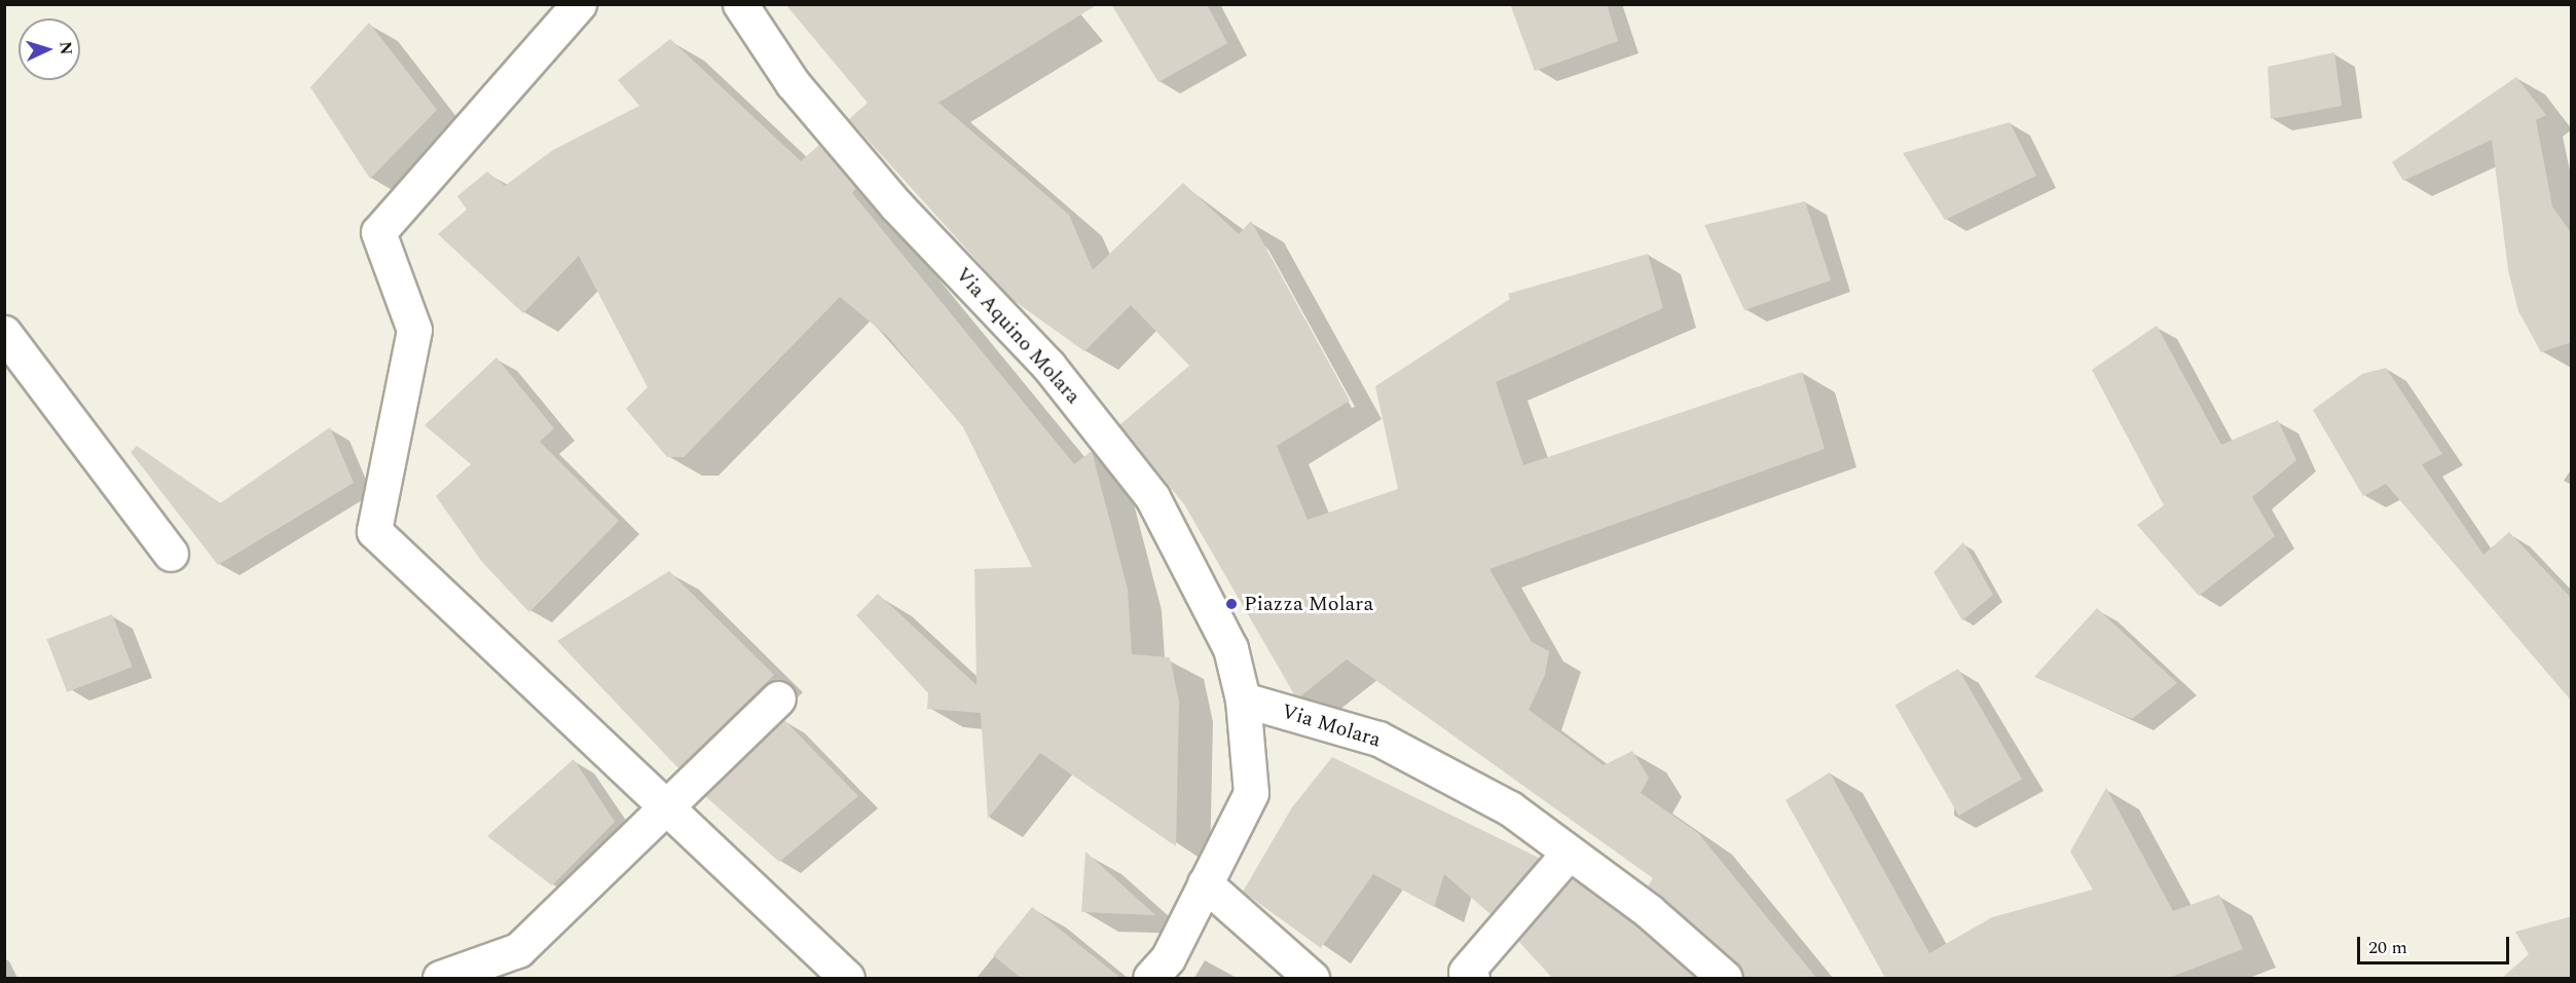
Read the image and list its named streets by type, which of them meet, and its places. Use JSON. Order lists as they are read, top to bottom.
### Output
{
  "streets": {
    "street": ["Via Aquino Molara", "Via Molara"]
  },
  "crossings": [
    ["Via Aquino Molara", "Via Molara"]
  ],
  "places": ["Piazza Molara"],
  "scale_bar": "20 m",
  "north": "right"
}
